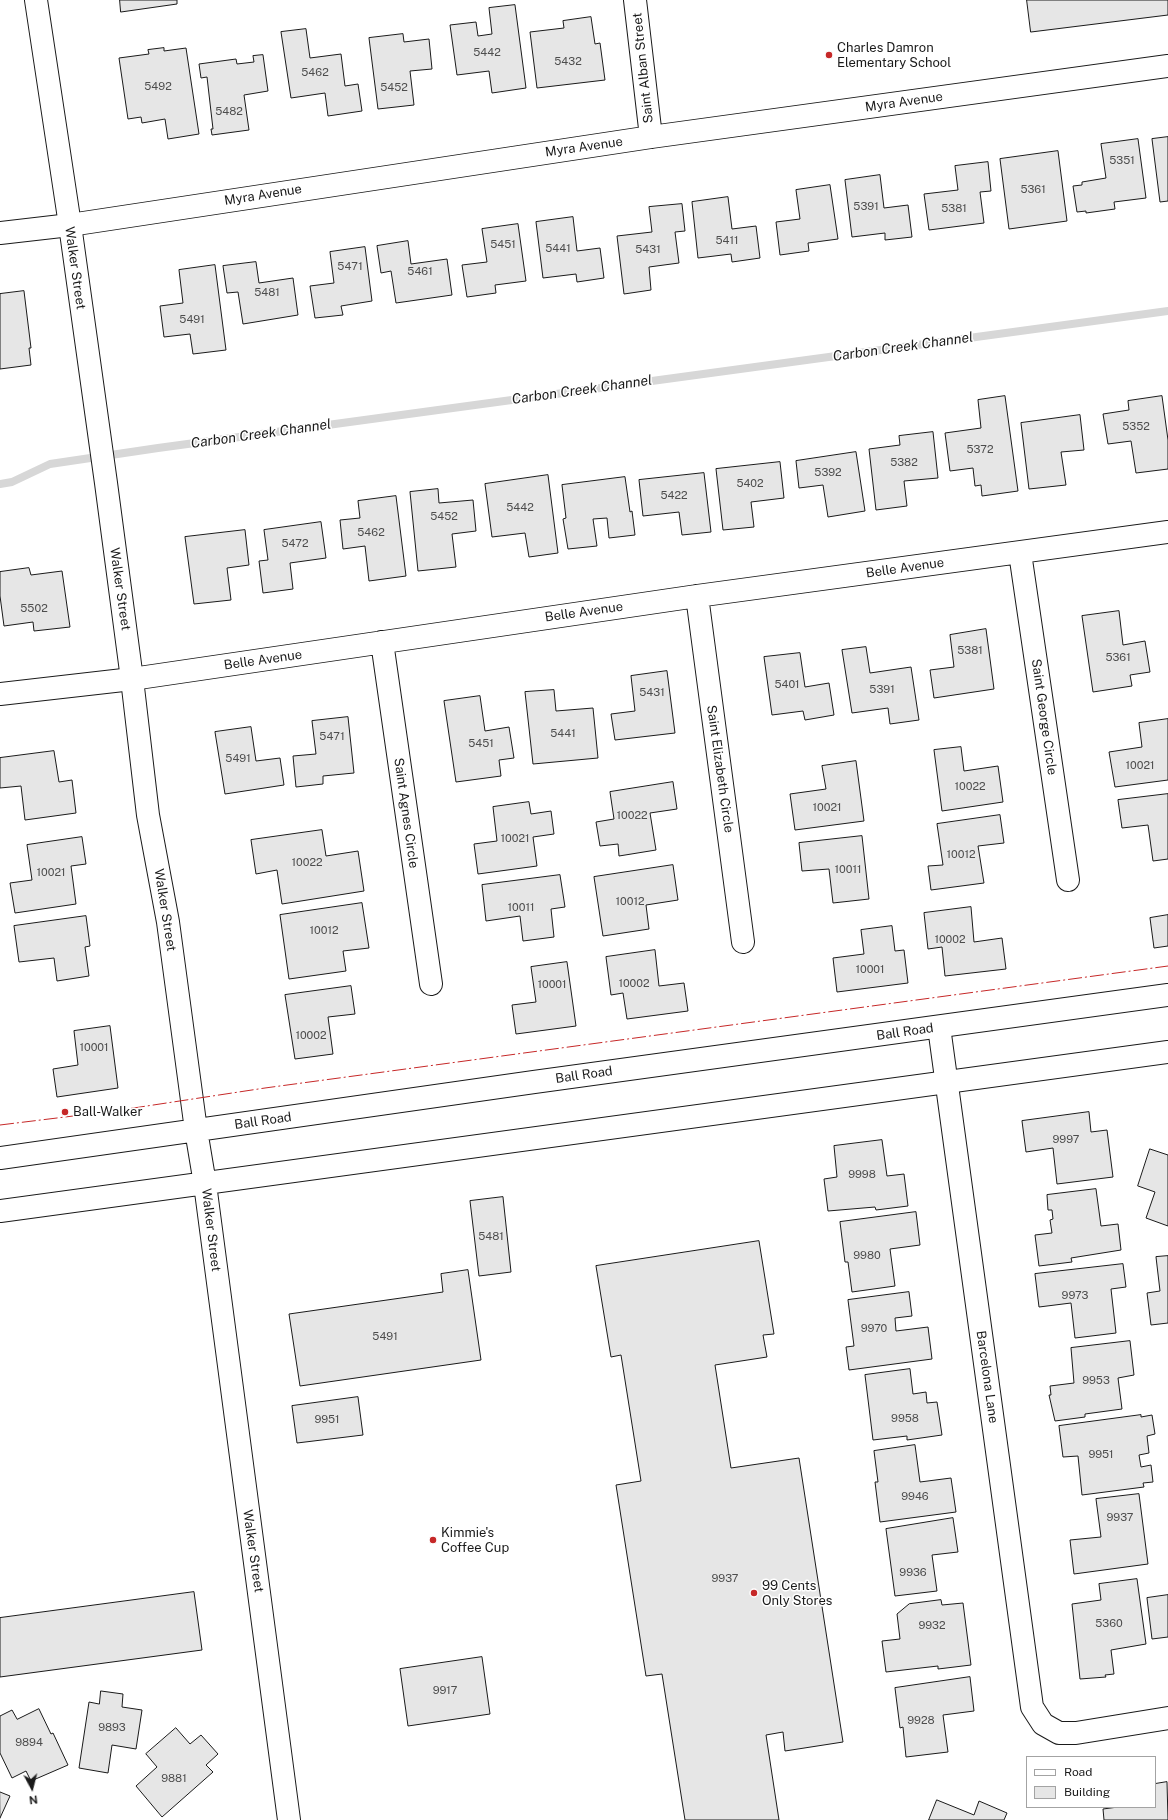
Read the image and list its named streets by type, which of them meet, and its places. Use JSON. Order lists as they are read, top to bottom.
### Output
{
  "streets": {
    "street": [
      "Saint Alban Street",
      "Myra Avenue",
      "Walker Street",
      "Belle Avenue",
      "Saint George Circle",
      "Saint Elizabeth Circle",
      "Saint Agnes Circle",
      "Ball Road",
      "Barcelona Lane"
    ]
  },
  "crossings": [
    ["Saint Alban Street", "Myra Avenue"],
    ["Myra Avenue", "Walker Street"],
    ["Walker Street", "Belle Avenue"],
    ["Walker Street", "Ball Road"],
    ["Belle Avenue", "Saint George Circle"],
    ["Belle Avenue", "Saint Elizabeth Circle"],
    ["Belle Avenue", "Saint Agnes Circle"],
    ["Ball Road", "Barcelona Lane"]
  ],
  "water": ["Carbon Creek Channel"],
  "places": [
    "Charles Damron Elementary School",
    "Ball-Walker",
    "Kimmie's Coffee Cup",
    "99 Cents Only Stores"
  ],
  "house_numbers": [
    "5442",
    "5432",
    "5462",
    "5492",
    "5452",
    "5482",
    "5351",
    "5361",
    "5391",
    "5381",
    "5411",
    "5451",
    "5441",
    "5431",
    "5471",
    "5461",
    "5481",
    "5491",
    "5352",
    "5372",
    "5382",
    "5392",
    "5402",
    "5422",
    "5442",
    "5452",
    "5462",
    "5472",
    "5502",
    "5381",
    "5361",
    "5401",
    "5391",
    "5431",
    "5441",
    "5471",
    "5451",
    "5491",
    "10021",
    "10022",
    "10021",
    "10022",
    "10021",
    "10012",
    "10022",
    "10011",
    "10021",
    "10012",
    "10011",
    "10012",
    "10002",
    "10001",
    "10002",
    "10001",
    "10002",
    "10001",
    "9997",
    "9998",
    "5481",
    "9980",
    "9973",
    "9970",
    "5491",
    "9953",
    "9958",
    "9951",
    "9951",
    "9946",
    "9937",
    "9936",
    "9937",
    "5360",
    "9932",
    "9917",
    "9928",
    "9893",
    "9894",
    "9881"
  ],
  "legend": ["Road", "Building"],
  "north": "bottom"
}
